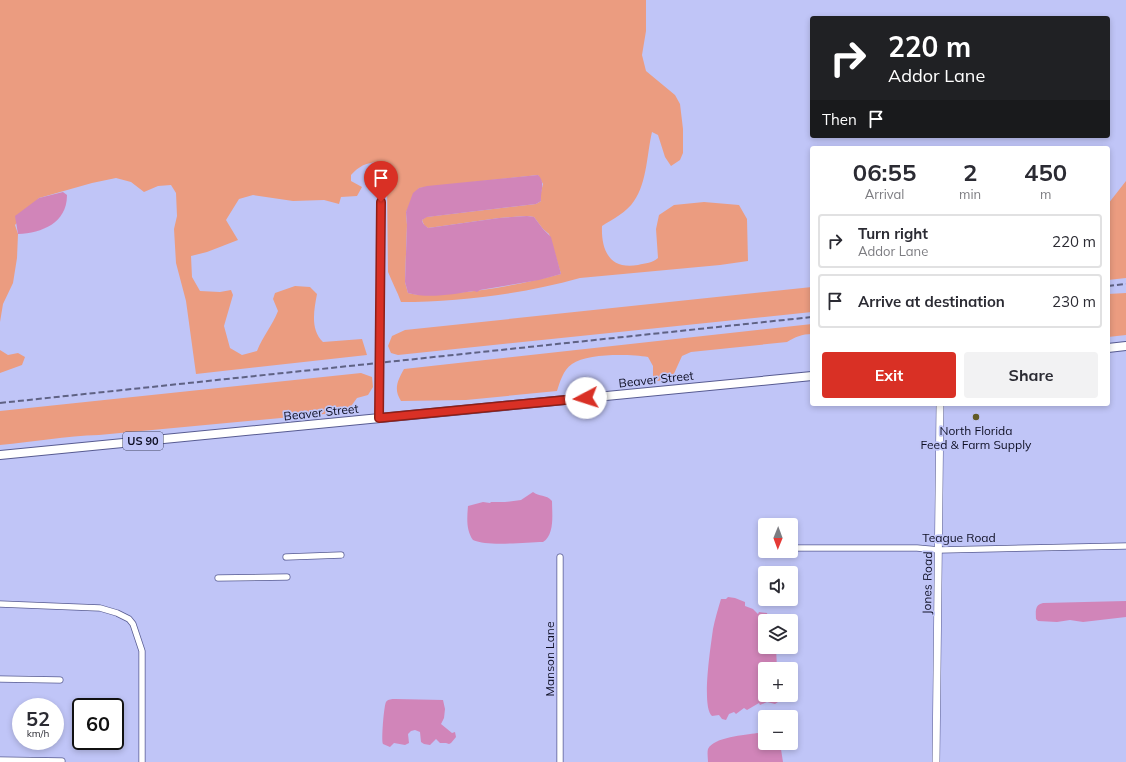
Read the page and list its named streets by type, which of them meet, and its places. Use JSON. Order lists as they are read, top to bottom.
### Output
{
  "streets": {
    "main road": ["Beaver Street", "US 90"],
    "street": ["Teague Road", "Jones Road", "Manson Lane"]
  },
  "crossings": [
    ["Teague Road", "Jones Road"]
  ],
  "places": ["North Florida Feed & Farm Supply"],
  "north": "bottom",
  "page": {
    "turn": ["220 m", "Addor Lane"],
    "then": "Then",
    "eta": [
      "06:55",
      "Arrival",
      "2",
      "min",
      "450",
      "m"
    ],
    "list": [
      {
        "name": "Turn right",
        "note": "Addor Lane",
        "value": "220 m"
      },
      {
        "name": "Arrive at destination",
        "value": "230 m"
      }
    ],
    "buttons": ["Exit", "Share"],
    "map_buttons": ["+", "−"],
    "speed": "52 km/h",
    "limit": "60"
  }
}
